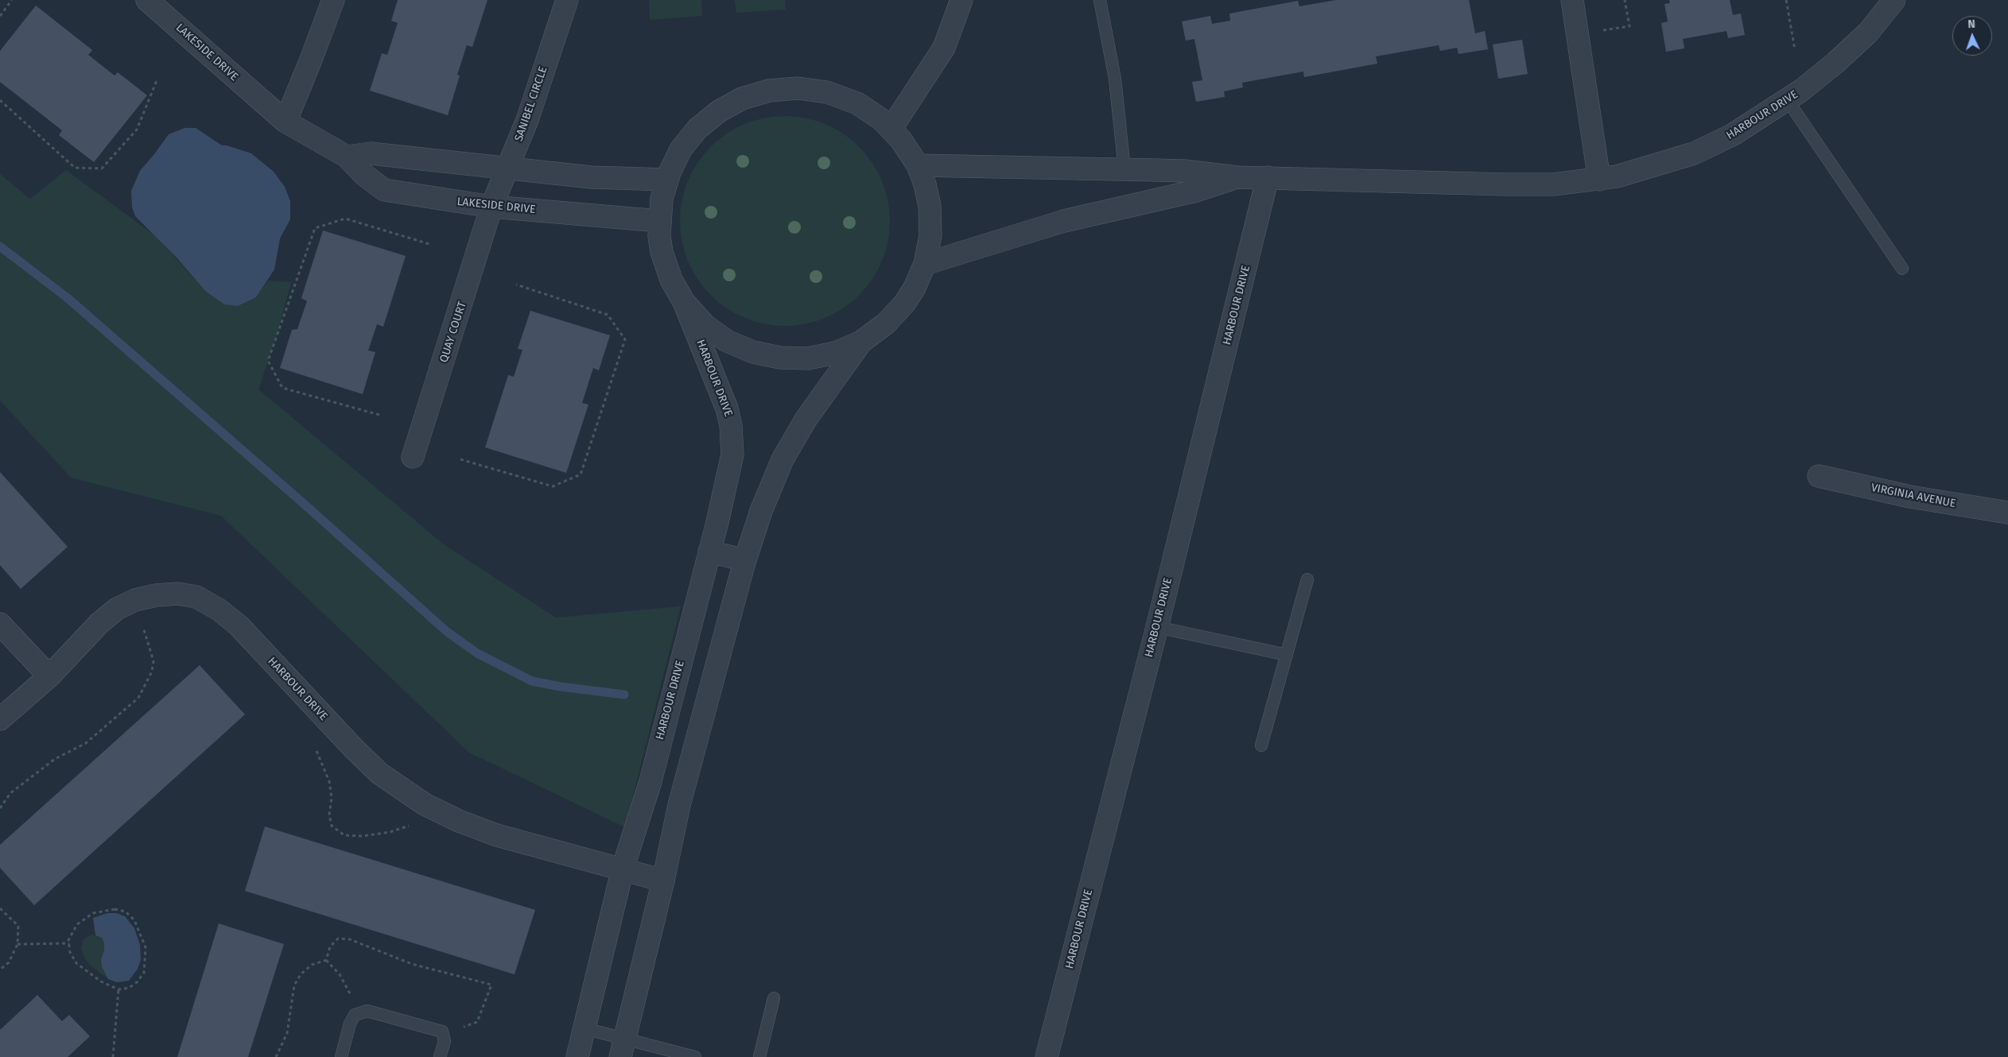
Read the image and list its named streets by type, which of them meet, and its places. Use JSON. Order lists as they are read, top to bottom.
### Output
{
  "streets": {
    "street": [
      "LAKESIDE DRIVE",
      "SANIBEL CIRCLE",
      "HARBOUR DRIVE",
      "QUAY COURT",
      "VIRGINIA AVENUE"
    ]
  },
  "crossings": [
    ["LAKESIDE DRIVE", "SANIBEL CIRCLE"],
    ["LAKESIDE DRIVE", "HARBOUR DRIVE"],
    ["LAKESIDE DRIVE", "QUAY COURT"],
    ["SANIBEL CIRCLE", "QUAY COURT"]
  ],
  "north": "top"
}
